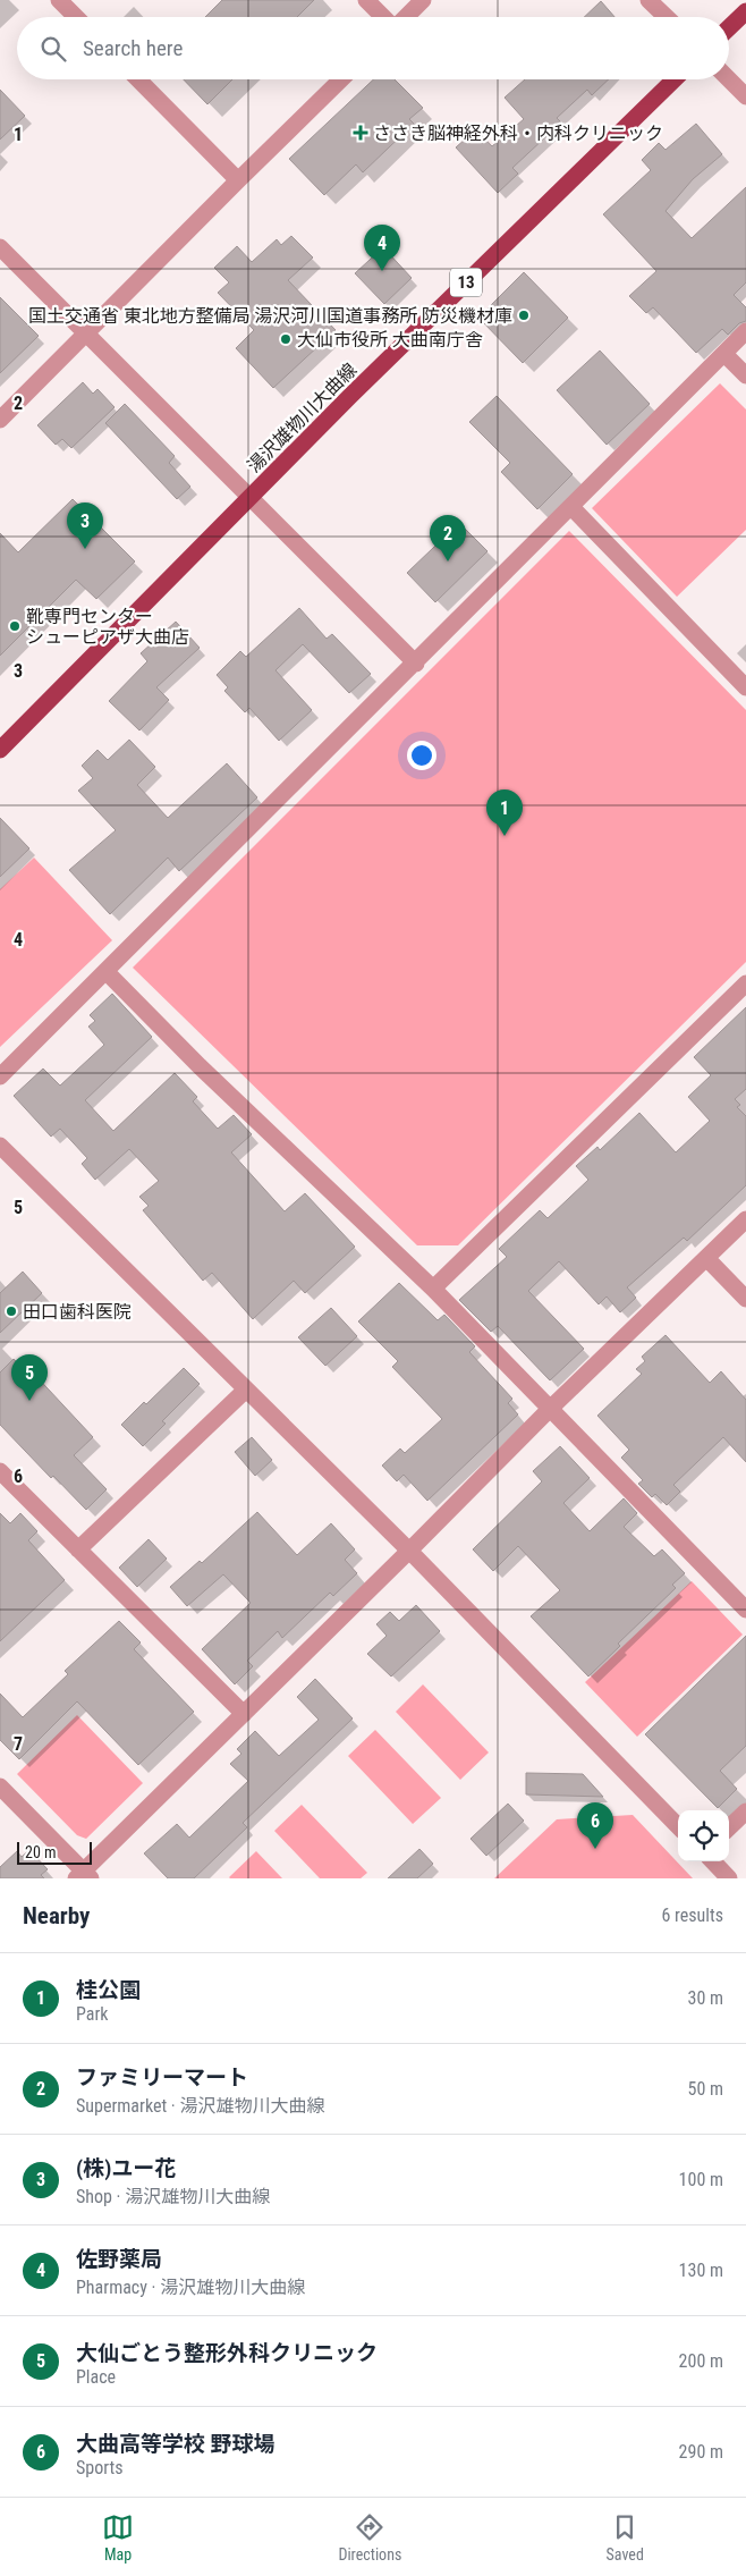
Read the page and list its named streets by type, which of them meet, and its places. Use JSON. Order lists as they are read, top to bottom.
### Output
{
  "streets": {
    "main road": ["13", "湯沢雄物川大曲線"]
  },
  "places": {
    "health": ["ささき脳神経外科・内科クリニック"],
    "other": [
      "国土交通省 東北地方整備局 湯沢河川国道事務所 防災機材庫",
      "大仙市役所 大曲南庁舎",
      "靴専門センター シューピアザ大曲店",
      "田口歯科医院"
    ]
  },
  "scale_bar": "20 m",
  "page": {
    "search": "Search here",
    "pins": [
      "4",
      "3",
      "2",
      "1",
      "5",
      "6"
    ],
    "scale": "20 m",
    "heading": ["Nearby", "6 results"],
    "list": [
      {
        "mark": "1",
        "name": "桂公園",
        "note": "Park",
        "value": "30 m"
      },
      {
        "mark": "2",
        "name": "ファミリーマート",
        "note": "Supermarket · 湯沢雄物川大曲線",
        "value": "50 m"
      },
      {
        "mark": "3",
        "name": "(株)ユー花",
        "note": "Shop · 湯沢雄物川大曲線",
        "value": "100 m"
      },
      {
        "mark": "4",
        "name": "佐野薬局",
        "note": "Pharmacy · 湯沢雄物川大曲線",
        "value": "130 m"
      },
      {
        "mark": "5",
        "name": "大仙ごとう整形外科クリニック",
        "note": "Place",
        "value": "200 m"
      },
      {
        "mark": "6",
        "name": "大曲高等学校 野球場",
        "note": "Sports",
        "value": "290 m"
      }
    ],
    "nav": ["Map", "Directions", "Saved"]
  },
  "grid": {
    "rows": [
      "1",
      "2",
      "3",
      "4",
      "5",
      "6",
      "7"
    ]
  }
}
